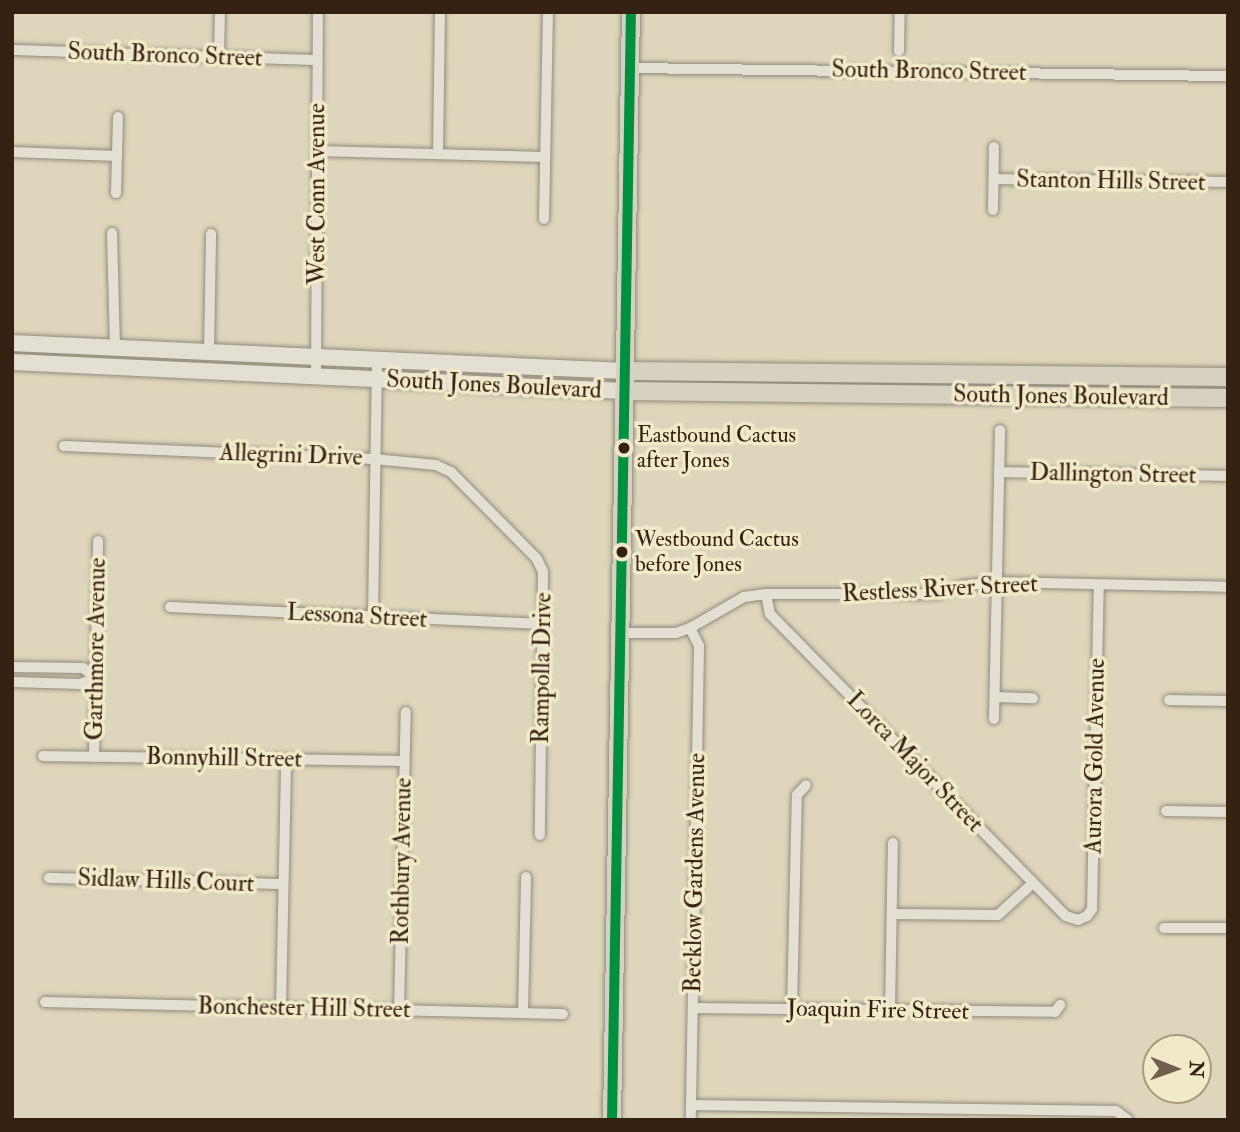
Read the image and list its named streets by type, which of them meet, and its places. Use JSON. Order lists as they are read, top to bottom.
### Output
{
  "streets": {
    "main road": ["South Jones Boulevard"],
    "street": [
      "South Bronco Street",
      "Stanton Hills Street",
      "West Conn Avenue",
      "Allegrini Drive",
      "Dallington Street",
      "Restless River Street",
      "Lessona Street",
      "Garthmore Avenue",
      "Rampolla Drive",
      "Aurora Gold Avenue",
      "Bonnyhill Street",
      "Lorca Major Street",
      "Rothbury Avenue",
      "Becklow Gardens Avenue",
      "Sidlaw Hills Court",
      "Bonchester Hill Street",
      "Joaquin Fire Street"
    ]
  },
  "crossings": [
    ["South Bronco Street", "West Conn Avenue"],
    ["West Conn Avenue", "South Jones Boulevard"],
    ["Allegrini Drive", "Rampolla Drive"],
    ["Restless River Street", "Aurora Gold Avenue"],
    ["Restless River Street", "Lorca Major Street"],
    ["Restless River Street", "Becklow Gardens Avenue"],
    ["Lessona Street", "Rampolla Drive"],
    ["Garthmore Avenue", "Bonnyhill Street"],
    ["Aurora Gold Avenue", "Lorca Major Street"],
    ["Bonnyhill Street", "Rothbury Avenue"],
    ["Rothbury Avenue", "Bonchester Hill Street"],
    ["Becklow Gardens Avenue", "Joaquin Fire Street"]
  ],
  "places": ["Eastbound Cactus after Jones", "Westbound Cactus before Jones"],
  "north": "right"
}
